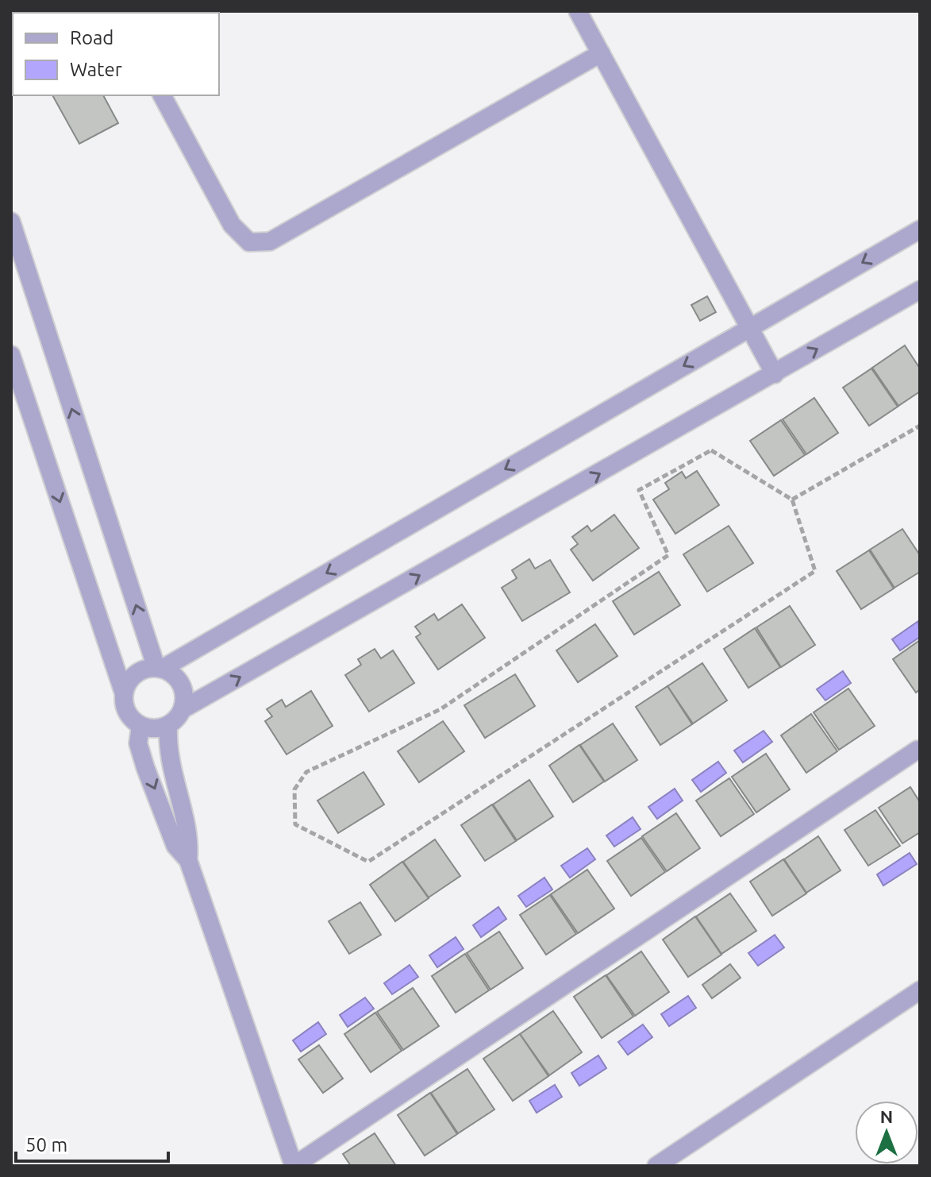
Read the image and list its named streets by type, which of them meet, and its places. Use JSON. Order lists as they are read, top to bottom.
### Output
{
  "legend": ["Road", "Water"],
  "scale_bar": "50 m",
  "north": "top"
}
